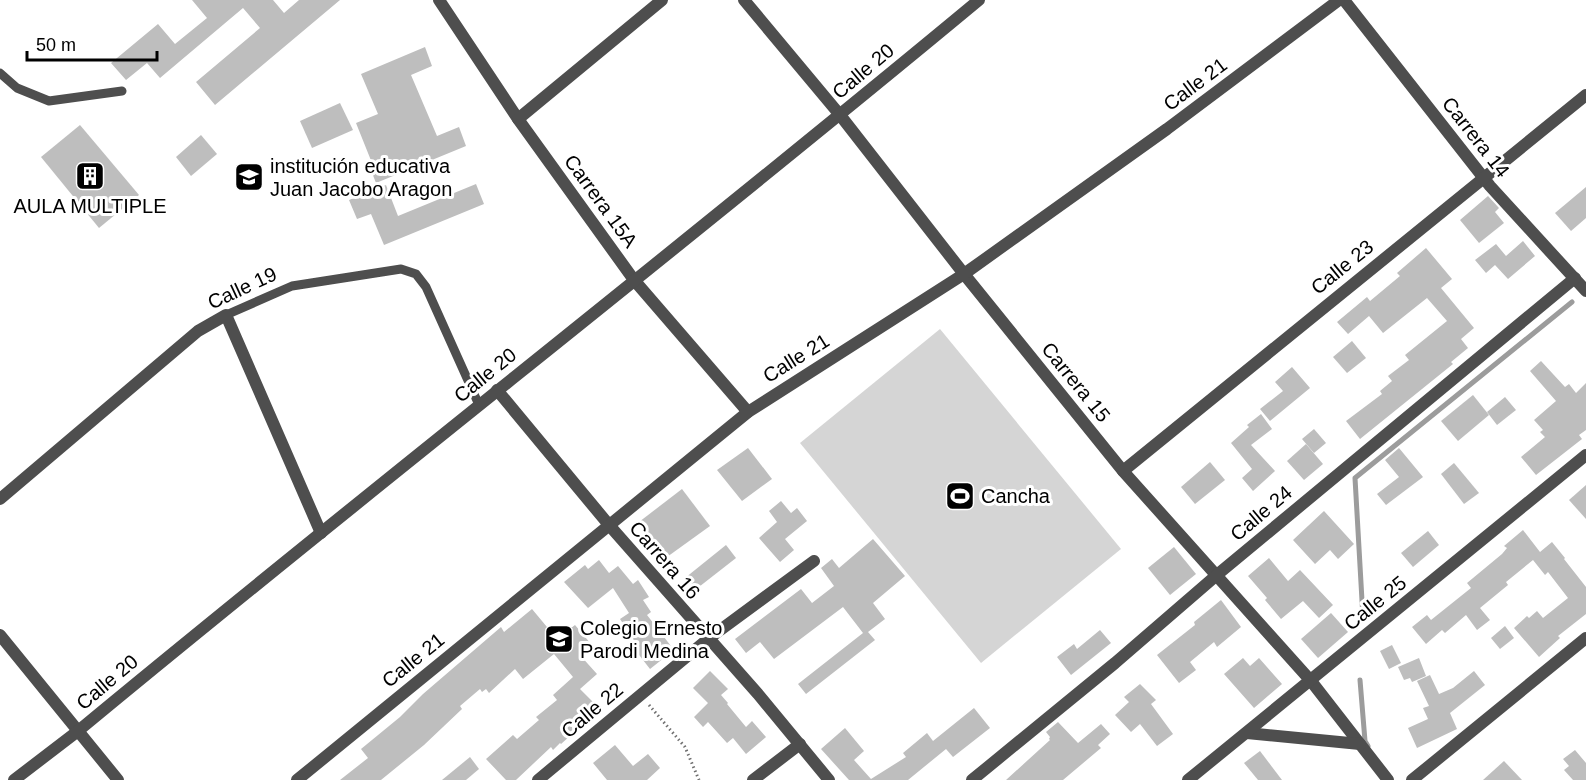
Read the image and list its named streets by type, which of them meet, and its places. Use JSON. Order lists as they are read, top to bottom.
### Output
{
  "streets": {
    "street": [
      "Calle 20",
      "Calle 21",
      "Carrera 14",
      "Carrera 15A",
      "Calle 23",
      "Calle 19",
      "Carrera 15",
      "Calle 24",
      "Carrera 16",
      "Calle 25",
      "Calle 22"
    ]
  },
  "crossings": [
    ["Calle 20", "Carrera 15A"],
    ["Calle 20", "Calle 19"],
    ["Calle 20", "Carrera 15"],
    ["Calle 20", "Carrera 16"],
    ["Calle 21", "Carrera 15A"],
    ["Calle 21", "Carrera 15"],
    ["Calle 21", "Carrera 16"],
    ["Carrera 14", "Calle 23"],
    ["Carrera 14", "Calle 24"],
    ["Calle 23", "Carrera 15"],
    ["Carrera 15", "Calle 24"],
    ["Carrera 15", "Calle 25"],
    ["Carrera 16", "Calle 22"]
  ],
  "places": {
    "building": ["AULA MULTIPLE"],
    "school or university": ["institución educativa Juan Jacobo Aragon", "Colegio Ernesto Parodi Medina"],
    "sports": ["Cancha"]
  },
  "scale_bar": "50 m"
}
